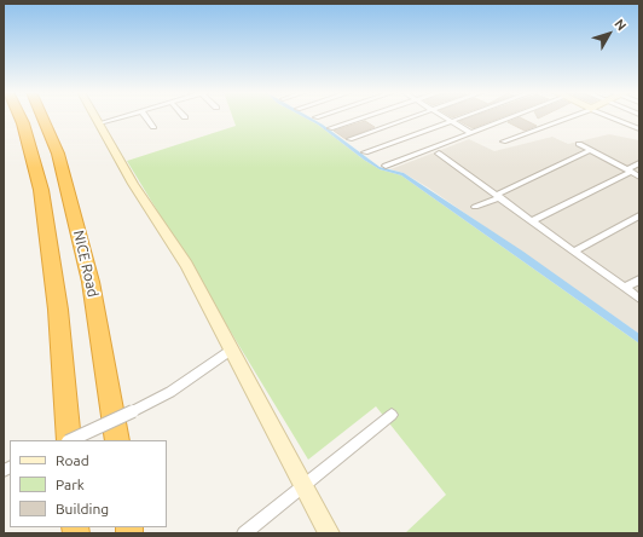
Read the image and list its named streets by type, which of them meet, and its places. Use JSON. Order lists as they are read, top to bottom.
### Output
{
  "streets": {
    "highway": ["NICE Road"]
  },
  "legend": ["Road", "Park", "Building"],
  "north": "top right"
}
